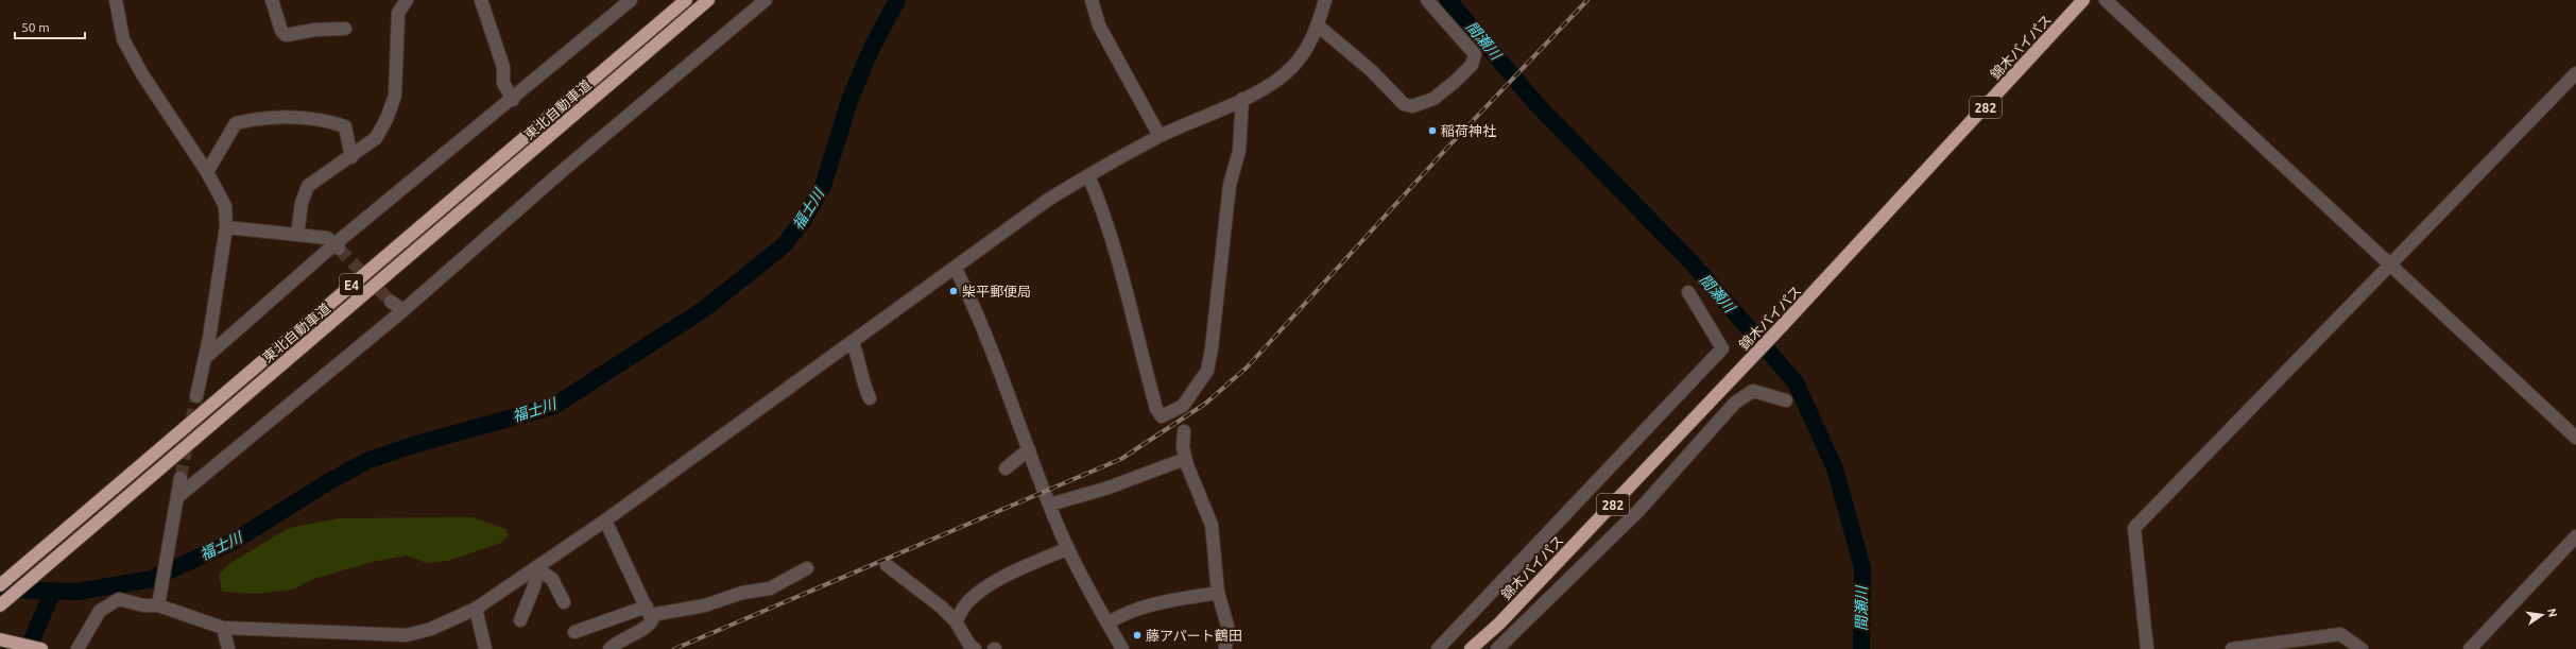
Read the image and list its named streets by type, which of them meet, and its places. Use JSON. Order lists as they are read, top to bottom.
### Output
{
  "streets": {
    "highway": [
      "錦木バイパス",
      "282",
      "東北自動車道",
      "E4"
    ]
  },
  "water": ["間瀬川", "福士川"],
  "places": ["稲荷神社", "柴平郵便局", "藤アパート鶴田"],
  "scale_bar": "50 m",
  "north": "right"
}
